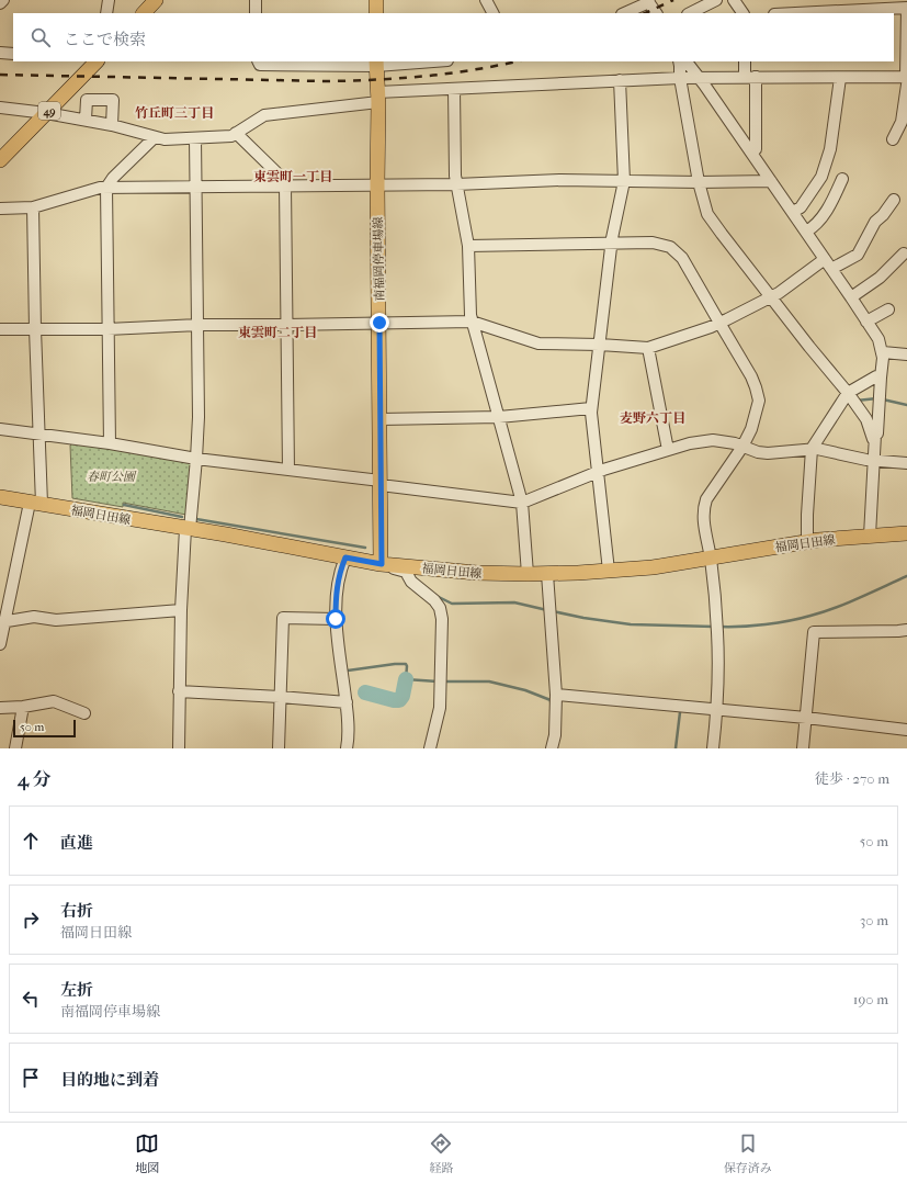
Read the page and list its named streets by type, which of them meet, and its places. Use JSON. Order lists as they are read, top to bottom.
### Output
{
  "streets": {
    "main road": ["49", "南福岡停車場線", "福岡日田線"]
  },
  "crossings": [
    ["南福岡停車場線", "福岡日田線"]
  ],
  "districts": [
    "竹丘町三丁目",
    "東雲町一丁目",
    "東雲町二丁目",
    "麦野六丁目"
  ],
  "parks": ["春町公園"],
  "scale_bar": "50 m",
  "page": {
    "search": "ここで検索",
    "scale": "50 m",
    "heading": ["4 分", "徒歩 · 270 m"],
    "list": [
      ["直進", "50 m"],
      ["右折", "福岡日田線", "30 m"],
      ["左折", "南福岡停車場線", "190 m"],
      "目的地に到着"
    ],
    "nav": ["地図", "経路", "保存済み"]
  }
}
